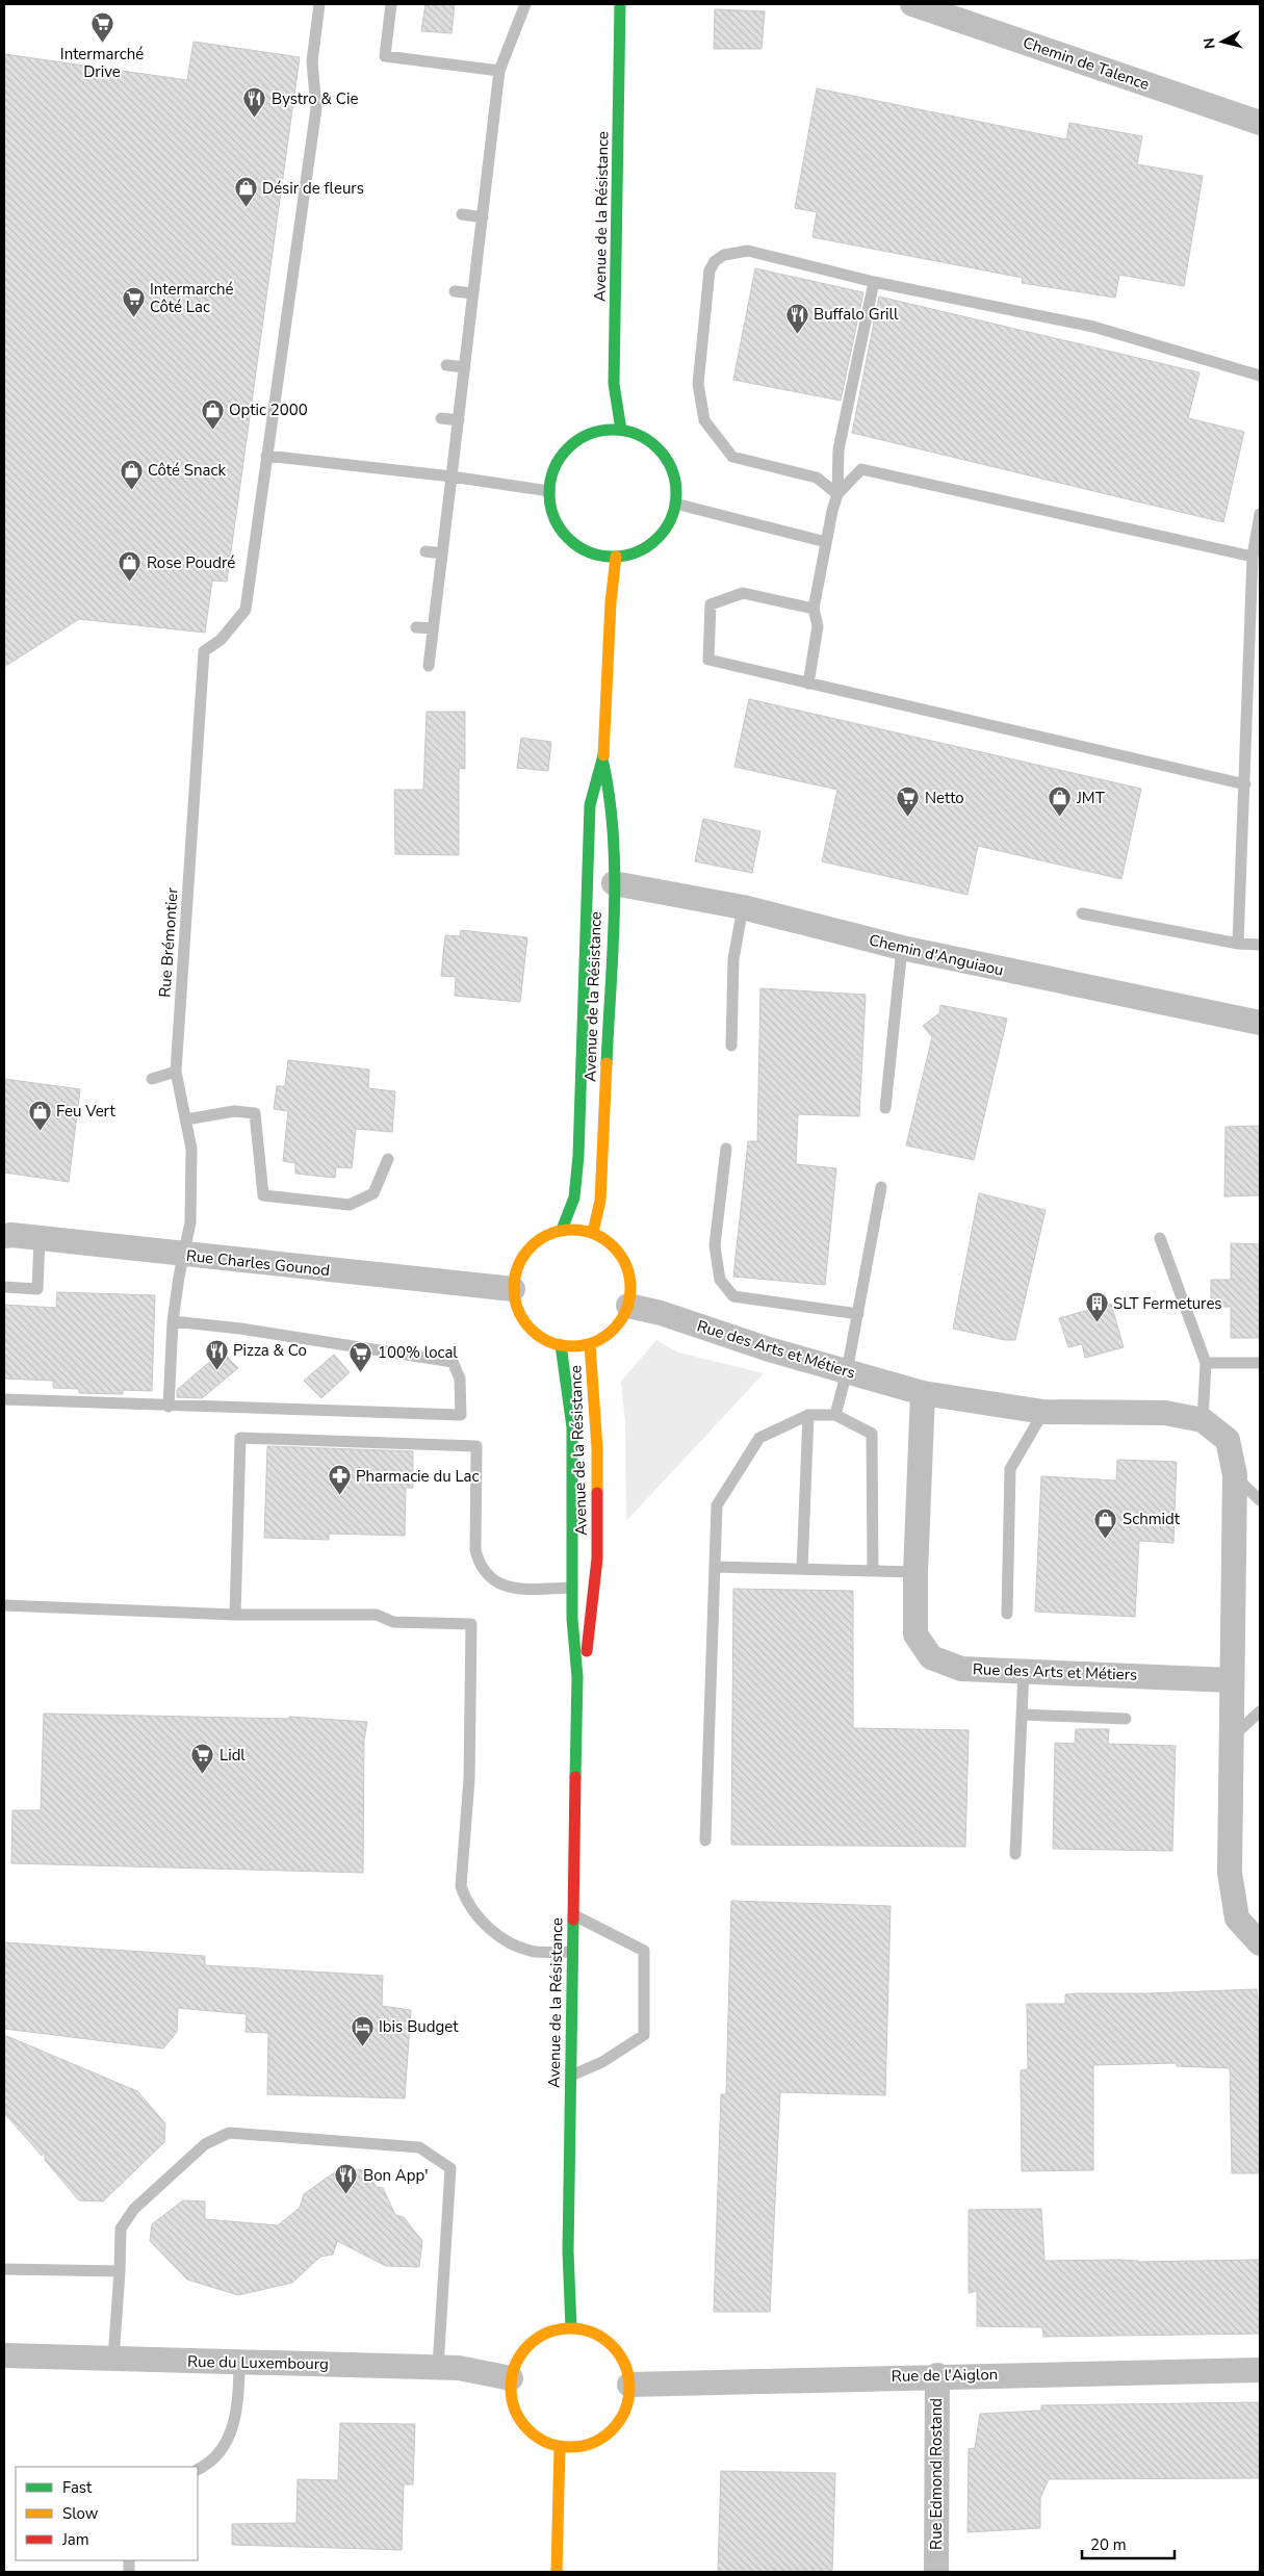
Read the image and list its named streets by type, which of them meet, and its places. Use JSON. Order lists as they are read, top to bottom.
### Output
{
  "streets": {
    "main road": ["Avenue de la Résistance"],
    "street": [
      "Chemin de Talence",
      "Chemin d'Anguiaou",
      "Rue Charles Gounod",
      "Rue des Arts et Métiers",
      "Rue du Luxembourg",
      "Rue de l'Aiglon",
      "Rue Edmond Rostand"
    ],
    "lane": ["Rue Brémontier"]
  },
  "crossings": [
    ["Avenue de la Résistance", "Chemin d'Anguiaou"],
    ["Avenue de la Résistance", "Rue Charles Gounod"],
    ["Avenue de la Résistance", "Rue des Arts et Métiers"],
    ["Avenue de la Résistance", "Rue du Luxembourg"],
    ["Avenue de la Résistance", "Rue de l'Aiglon"],
    ["Rue Brémontier", "Rue Charles Gounod"],
    ["Rue Charles Gounod", "Rue des Arts et Métiers"],
    ["Rue du Luxembourg", "Rue de l'Aiglon"],
    ["Rue de l'Aiglon", "Rue Edmond Rostand"]
  ],
  "places": {
    "supermarket": [
      "Intermarché Drive",
      "Intermarché Côté Lac",
      "Netto",
      "100% local",
      "Lidl"
    ],
    "restaurant": [
      "Bystro & Cie",
      "Buffalo Grill",
      "Pizza & Co",
      "Bon App'"
    ],
    "shop": [
      "Désir de fleurs",
      "Optic 2000",
      "Côté Snack",
      "Rose Poudré",
      "JMT",
      "Feu Vert",
      "Schmidt"
    ],
    "building": ["SLT Fermetures"],
    "pharmacy": ["Pharmacie du Lac"],
    "hotel": ["Ibis Budget"]
  },
  "legend": ["Fast", "Slow", "Jam"],
  "scale_bar": "20 m",
  "north": "left"
}
